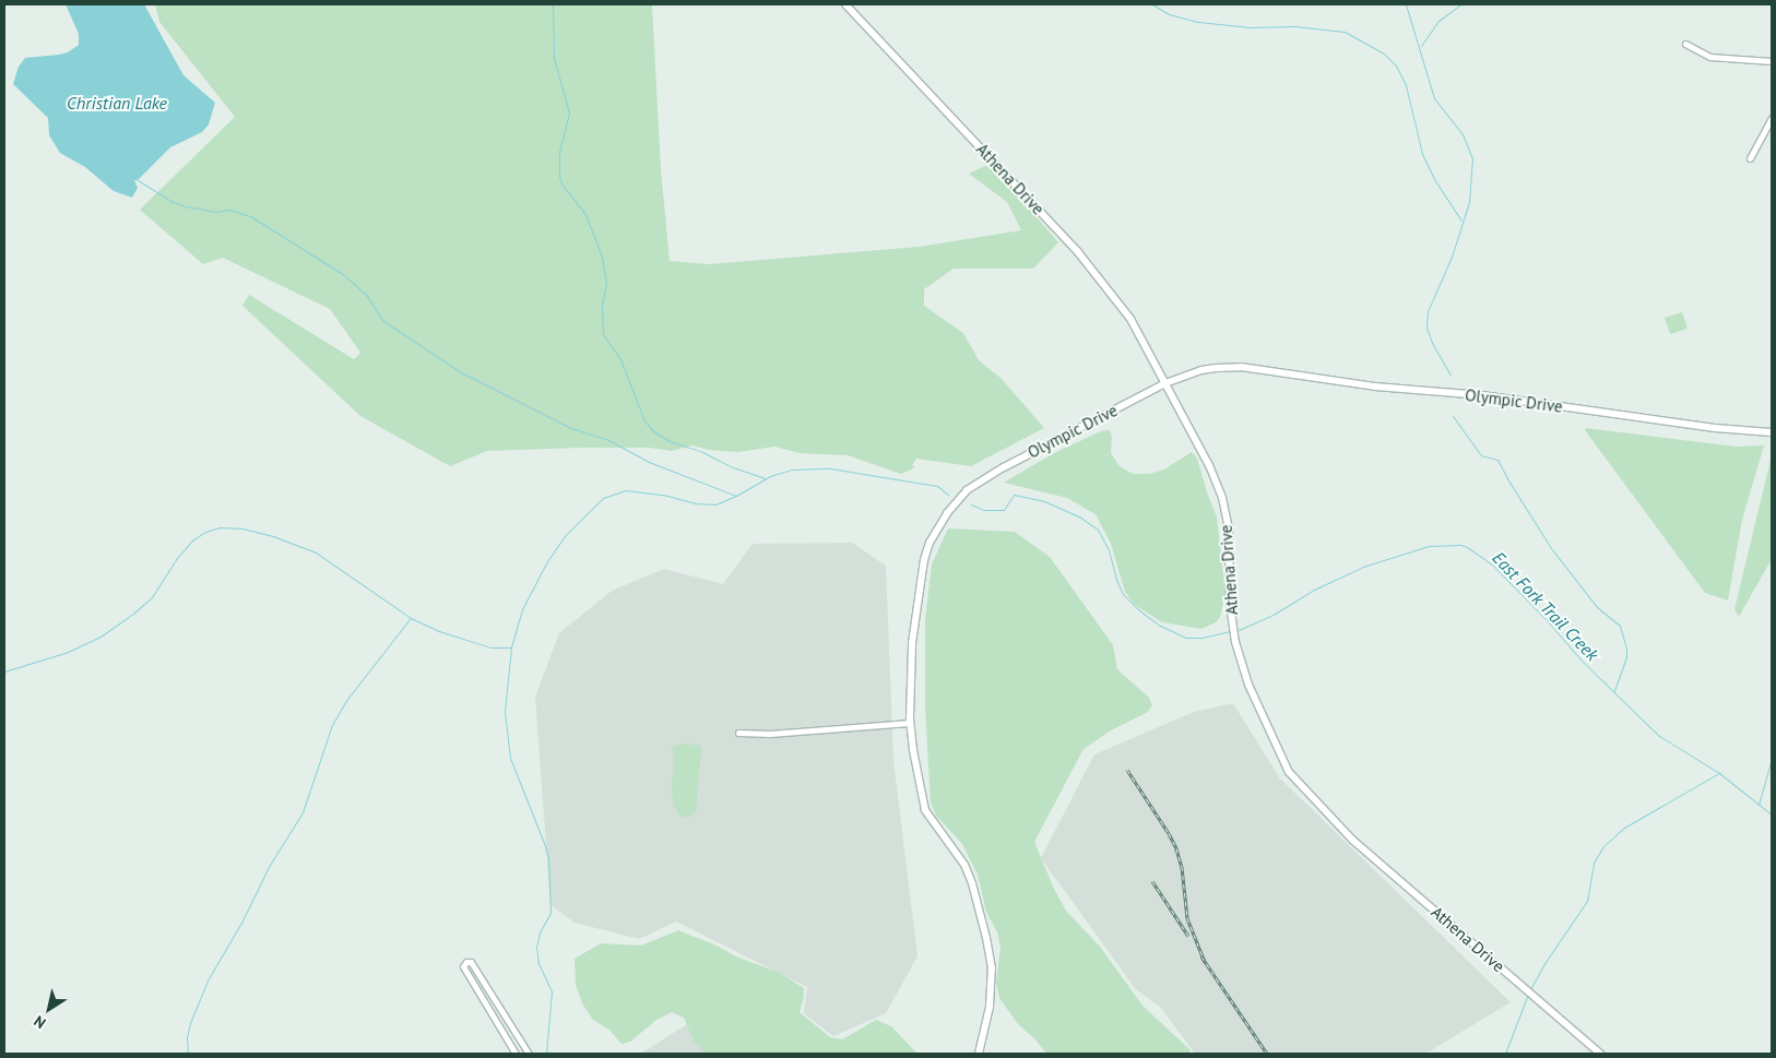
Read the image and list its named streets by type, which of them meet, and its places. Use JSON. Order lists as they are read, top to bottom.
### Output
{
  "streets": {
    "street": ["Athena Drive", "Olympic Drive"]
  },
  "crossings": [
    ["Athena Drive", "Olympic Drive"]
  ],
  "water": ["Christian Lake", "East Fork Trail Creek"],
  "north": "bottom left"
}
